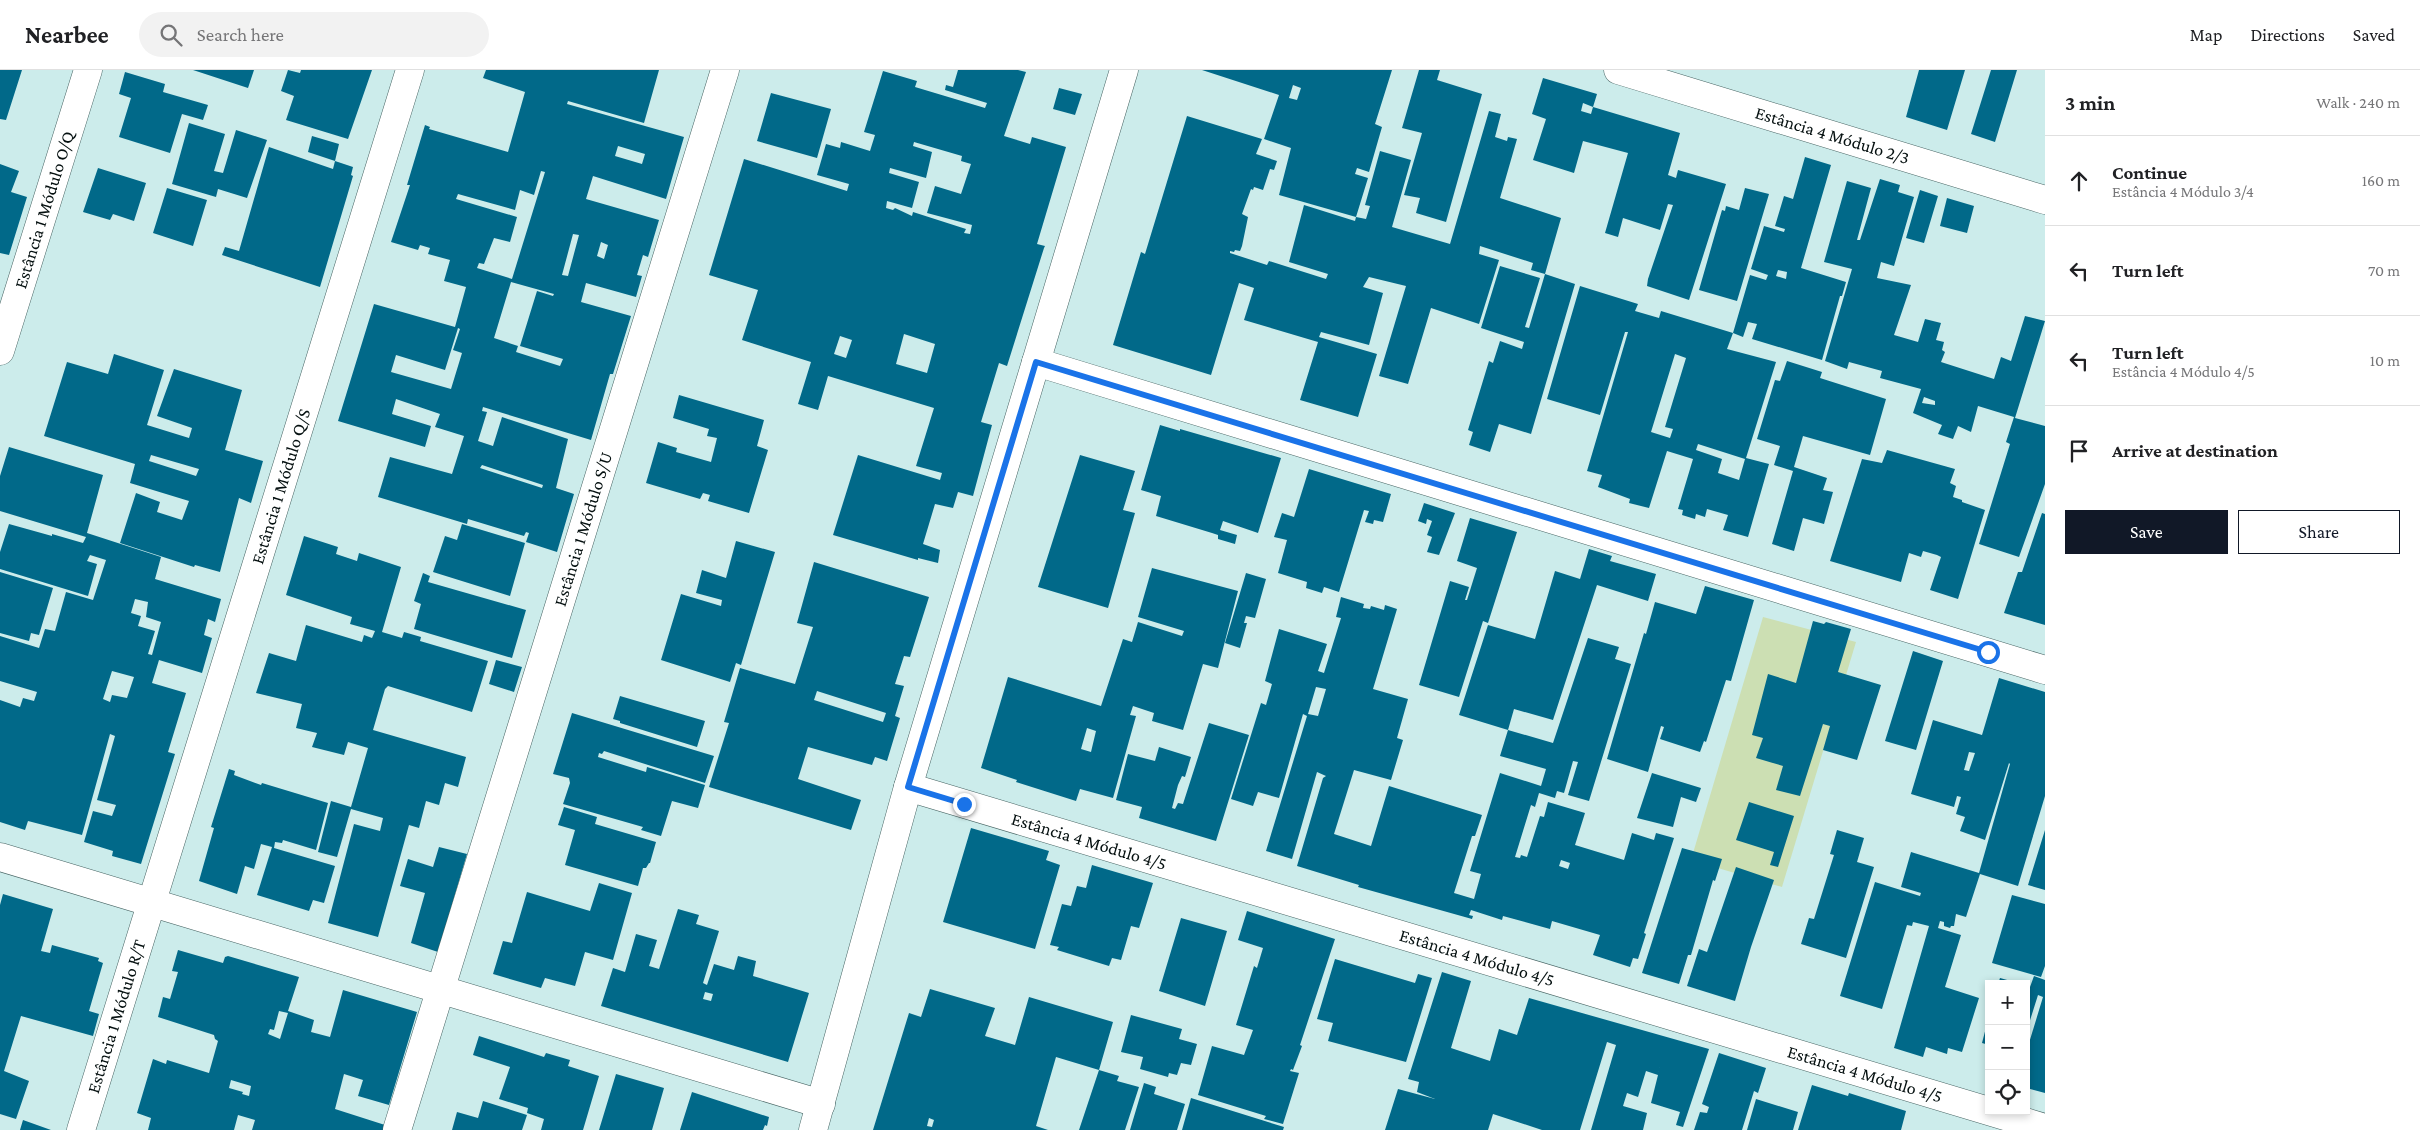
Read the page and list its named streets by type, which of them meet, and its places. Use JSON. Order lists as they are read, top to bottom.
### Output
{
  "streets": {
    "street": [
      "Estância 4 Módulo 2/3",
      "Estância 1 Módulo O/Q",
      "Estância 1 Módulo Q/S",
      "Estância 1 Módulo S/U",
      "Estância 4 Módulo 4/5",
      "Estância 1 Módulo R/T"
    ]
  },
  "crossings": [
    ["Estância 1 Módulo Q/S", "Estância 1 Módulo R/T"]
  ],
  "page": {
    "header": "Nearbee",
    "search": "Search here",
    "nav": ["Map", "Directions", "Saved"],
    "heading": ["3 min", "Walk · 240 m"],
    "list": [
      ["Continue", "Estância 4 Módulo 3/4", "160 m"],
      ["Turn left", "70 m"],
      ["Turn left", "Estância 4 Módulo 4/5", "10 m"],
      "Arrive at destination"
    ],
    "buttons": ["Save", "Share"],
    "map_buttons": ["+", "−"]
  }
}
